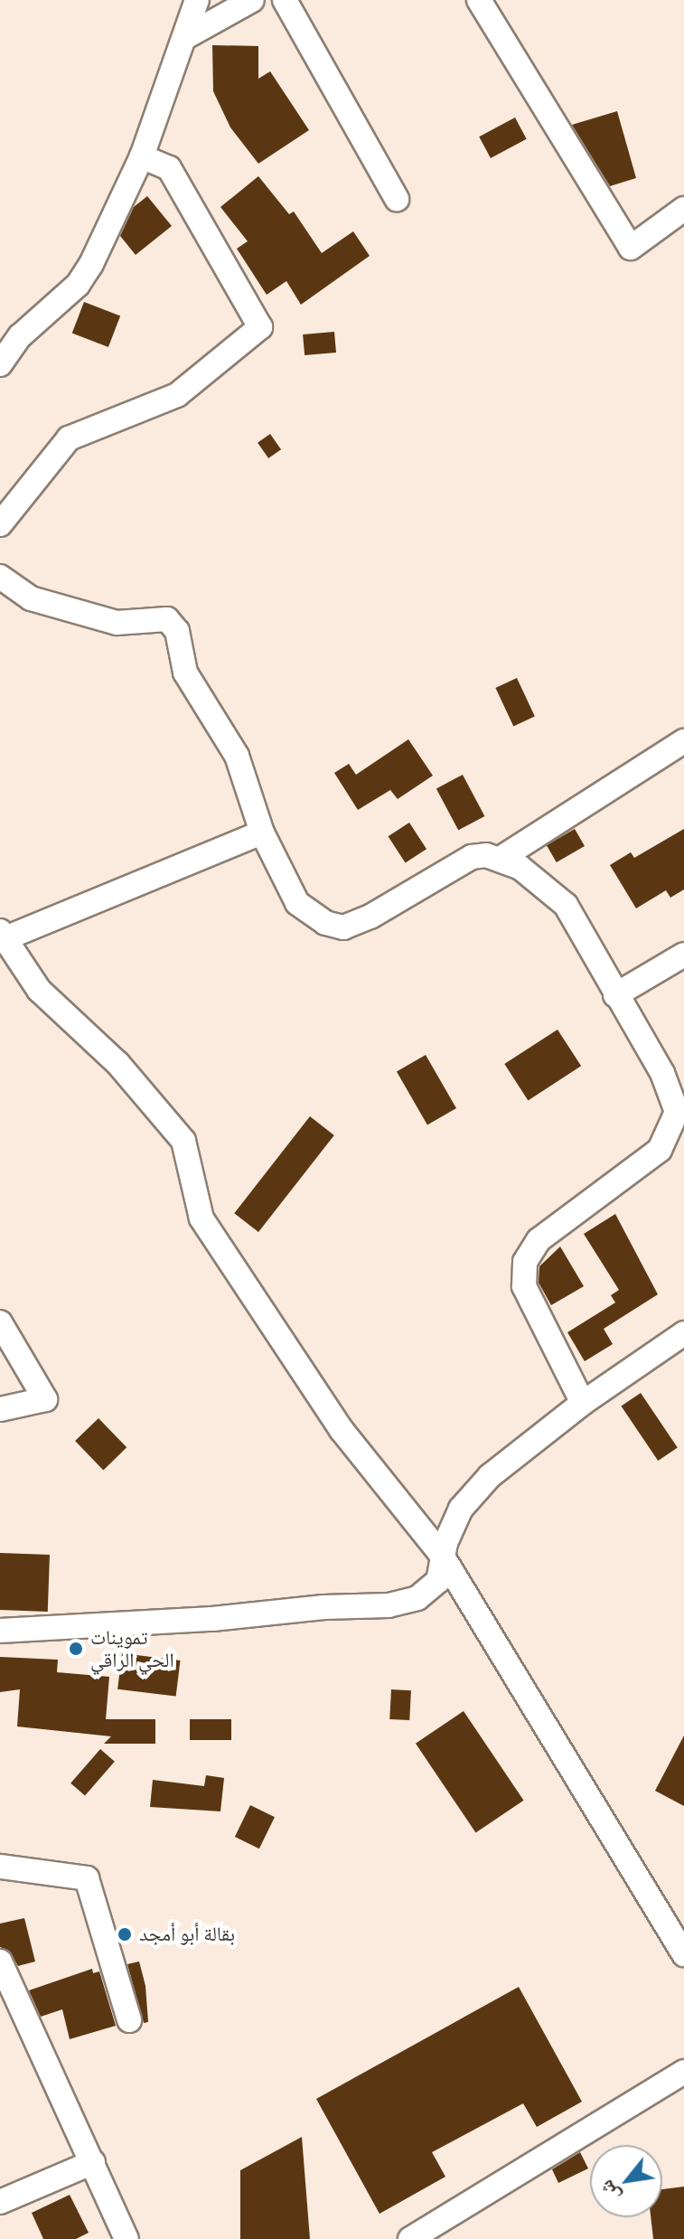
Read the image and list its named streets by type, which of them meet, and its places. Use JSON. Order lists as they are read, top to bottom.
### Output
{
  "places": ["تموينات الحي الراقي", "بقالة أبو أمجد"],
  "north": "bottom left"
}
